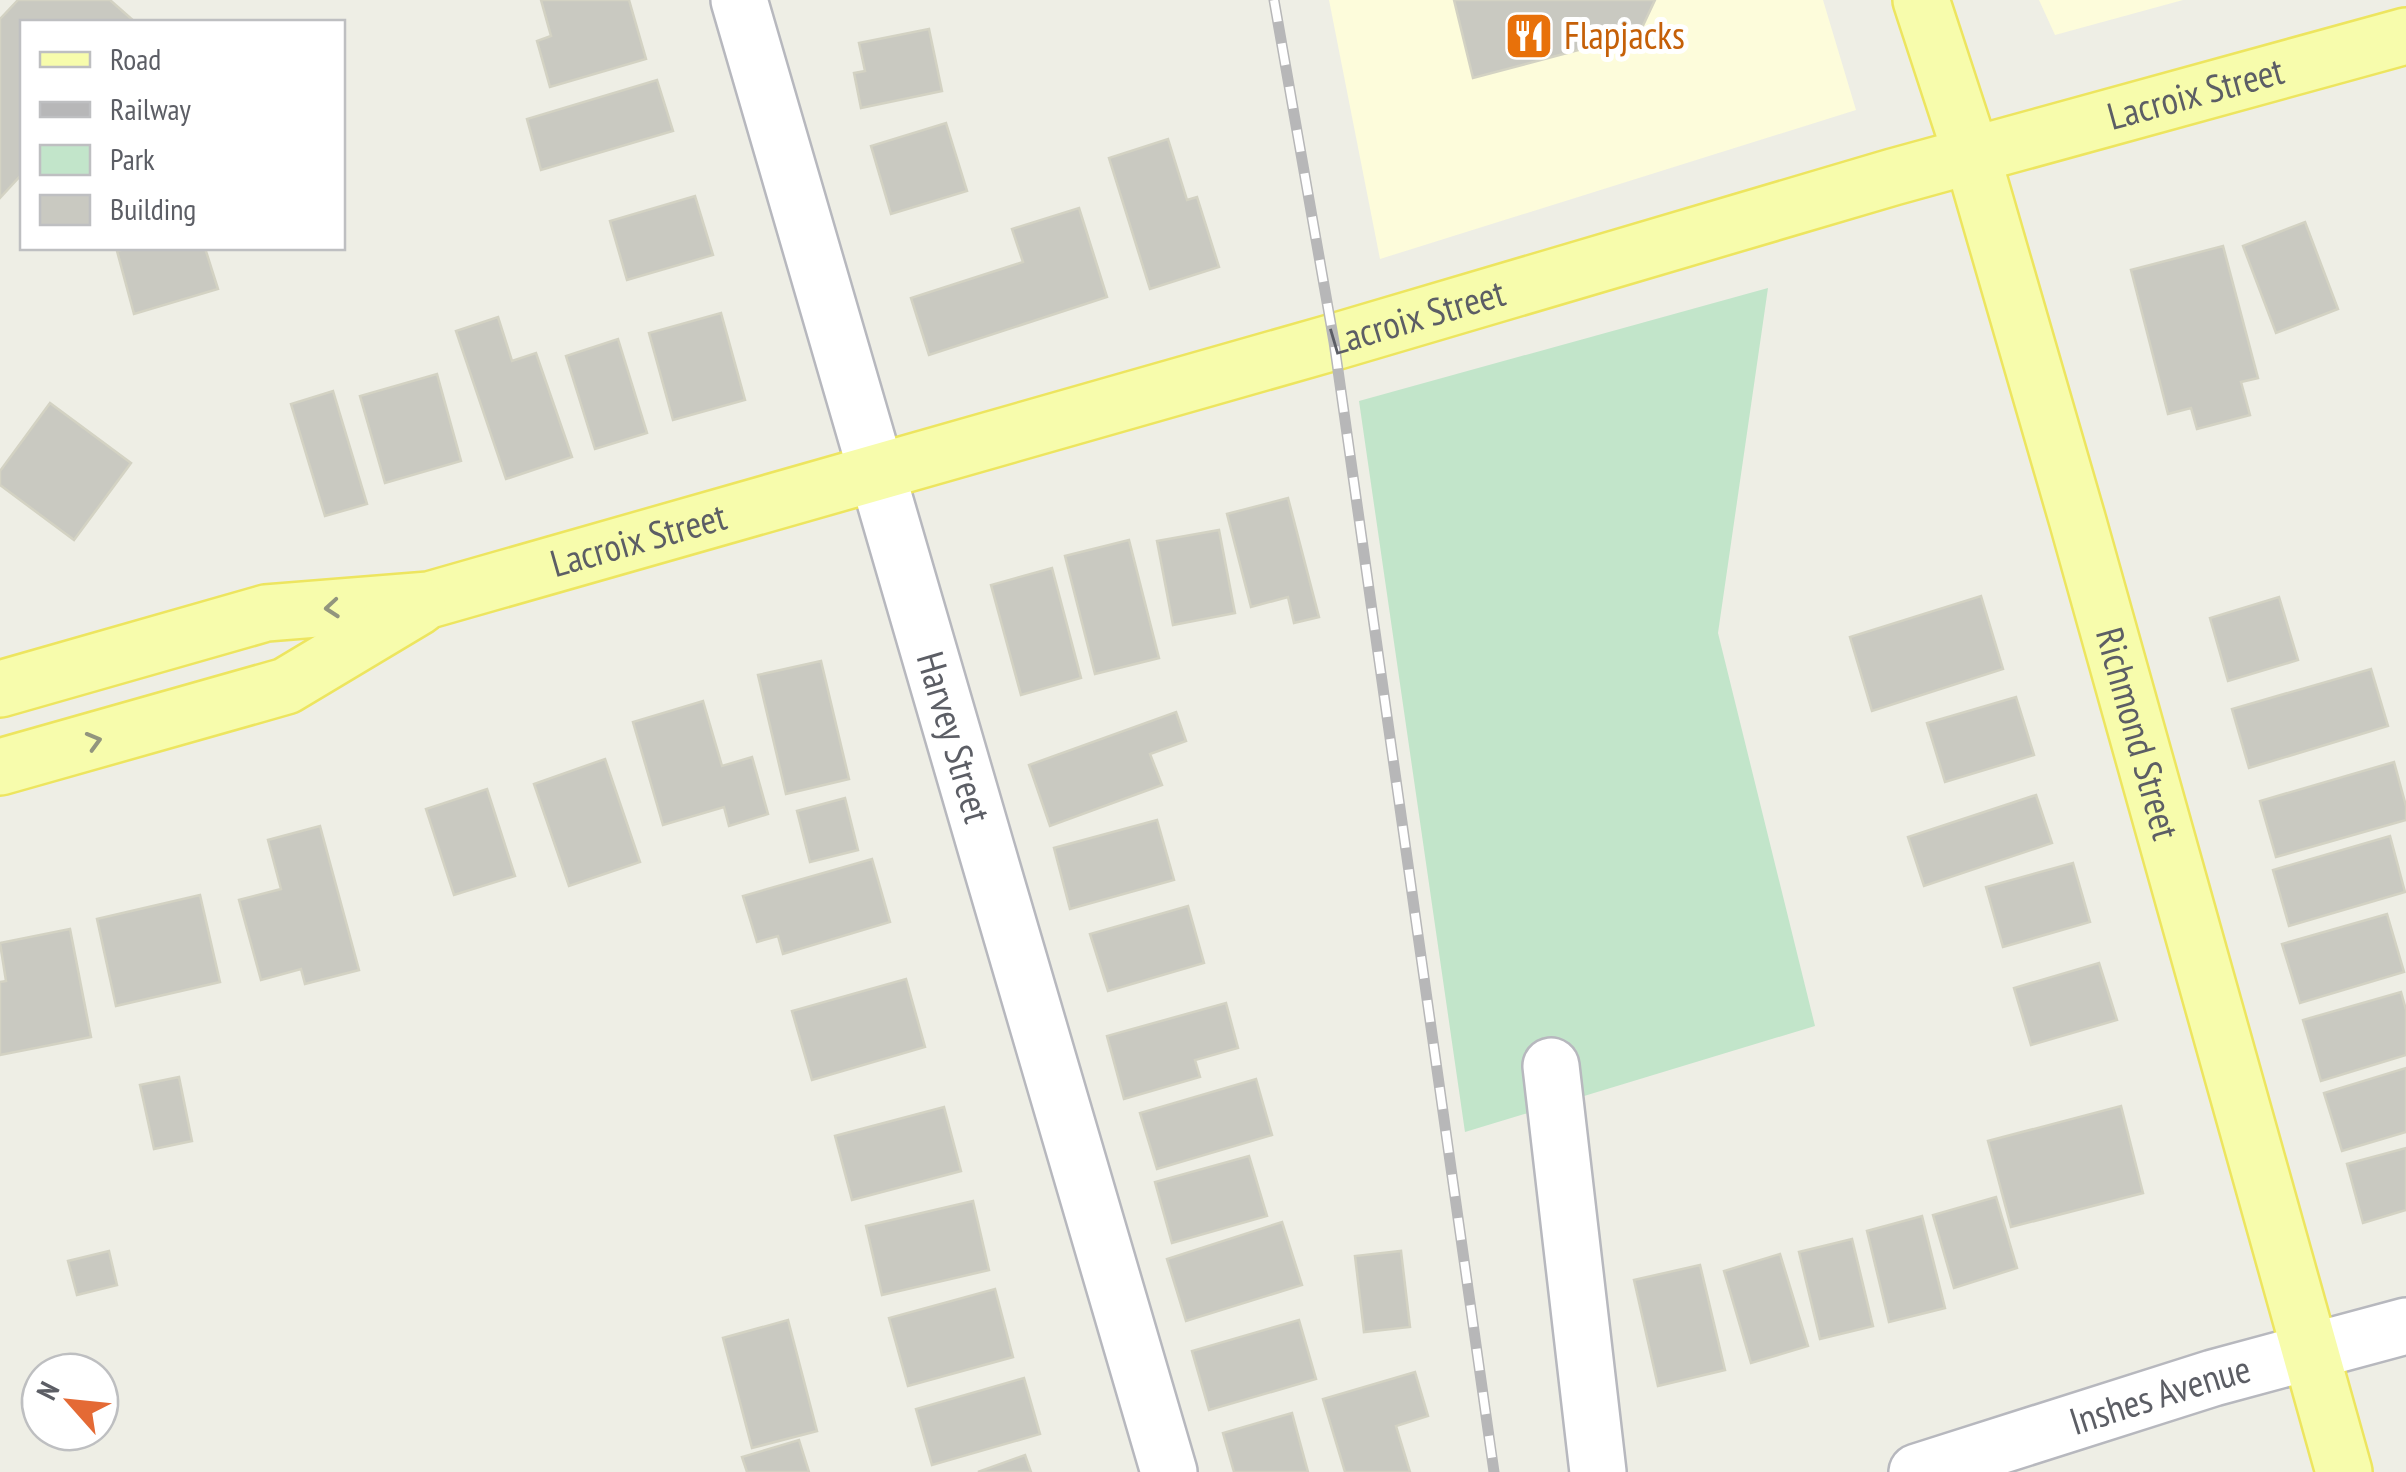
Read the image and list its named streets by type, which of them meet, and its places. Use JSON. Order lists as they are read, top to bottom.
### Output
{
  "streets": {
    "main road": ["Lacroix Street", "Richmond Street"],
    "street": ["Harvey Street", "Inshes Avenue"]
  },
  "crossings": [
    ["Lacroix Street", "Richmond Street"],
    ["Lacroix Street", "Harvey Street"],
    ["Richmond Street", "Inshes Avenue"]
  ],
  "places": {
    "restaurant": ["Flapjacks"]
  },
  "legend": [
    "Road",
    "Railway",
    "Park",
    "Building"
  ],
  "north": "top left"
}
